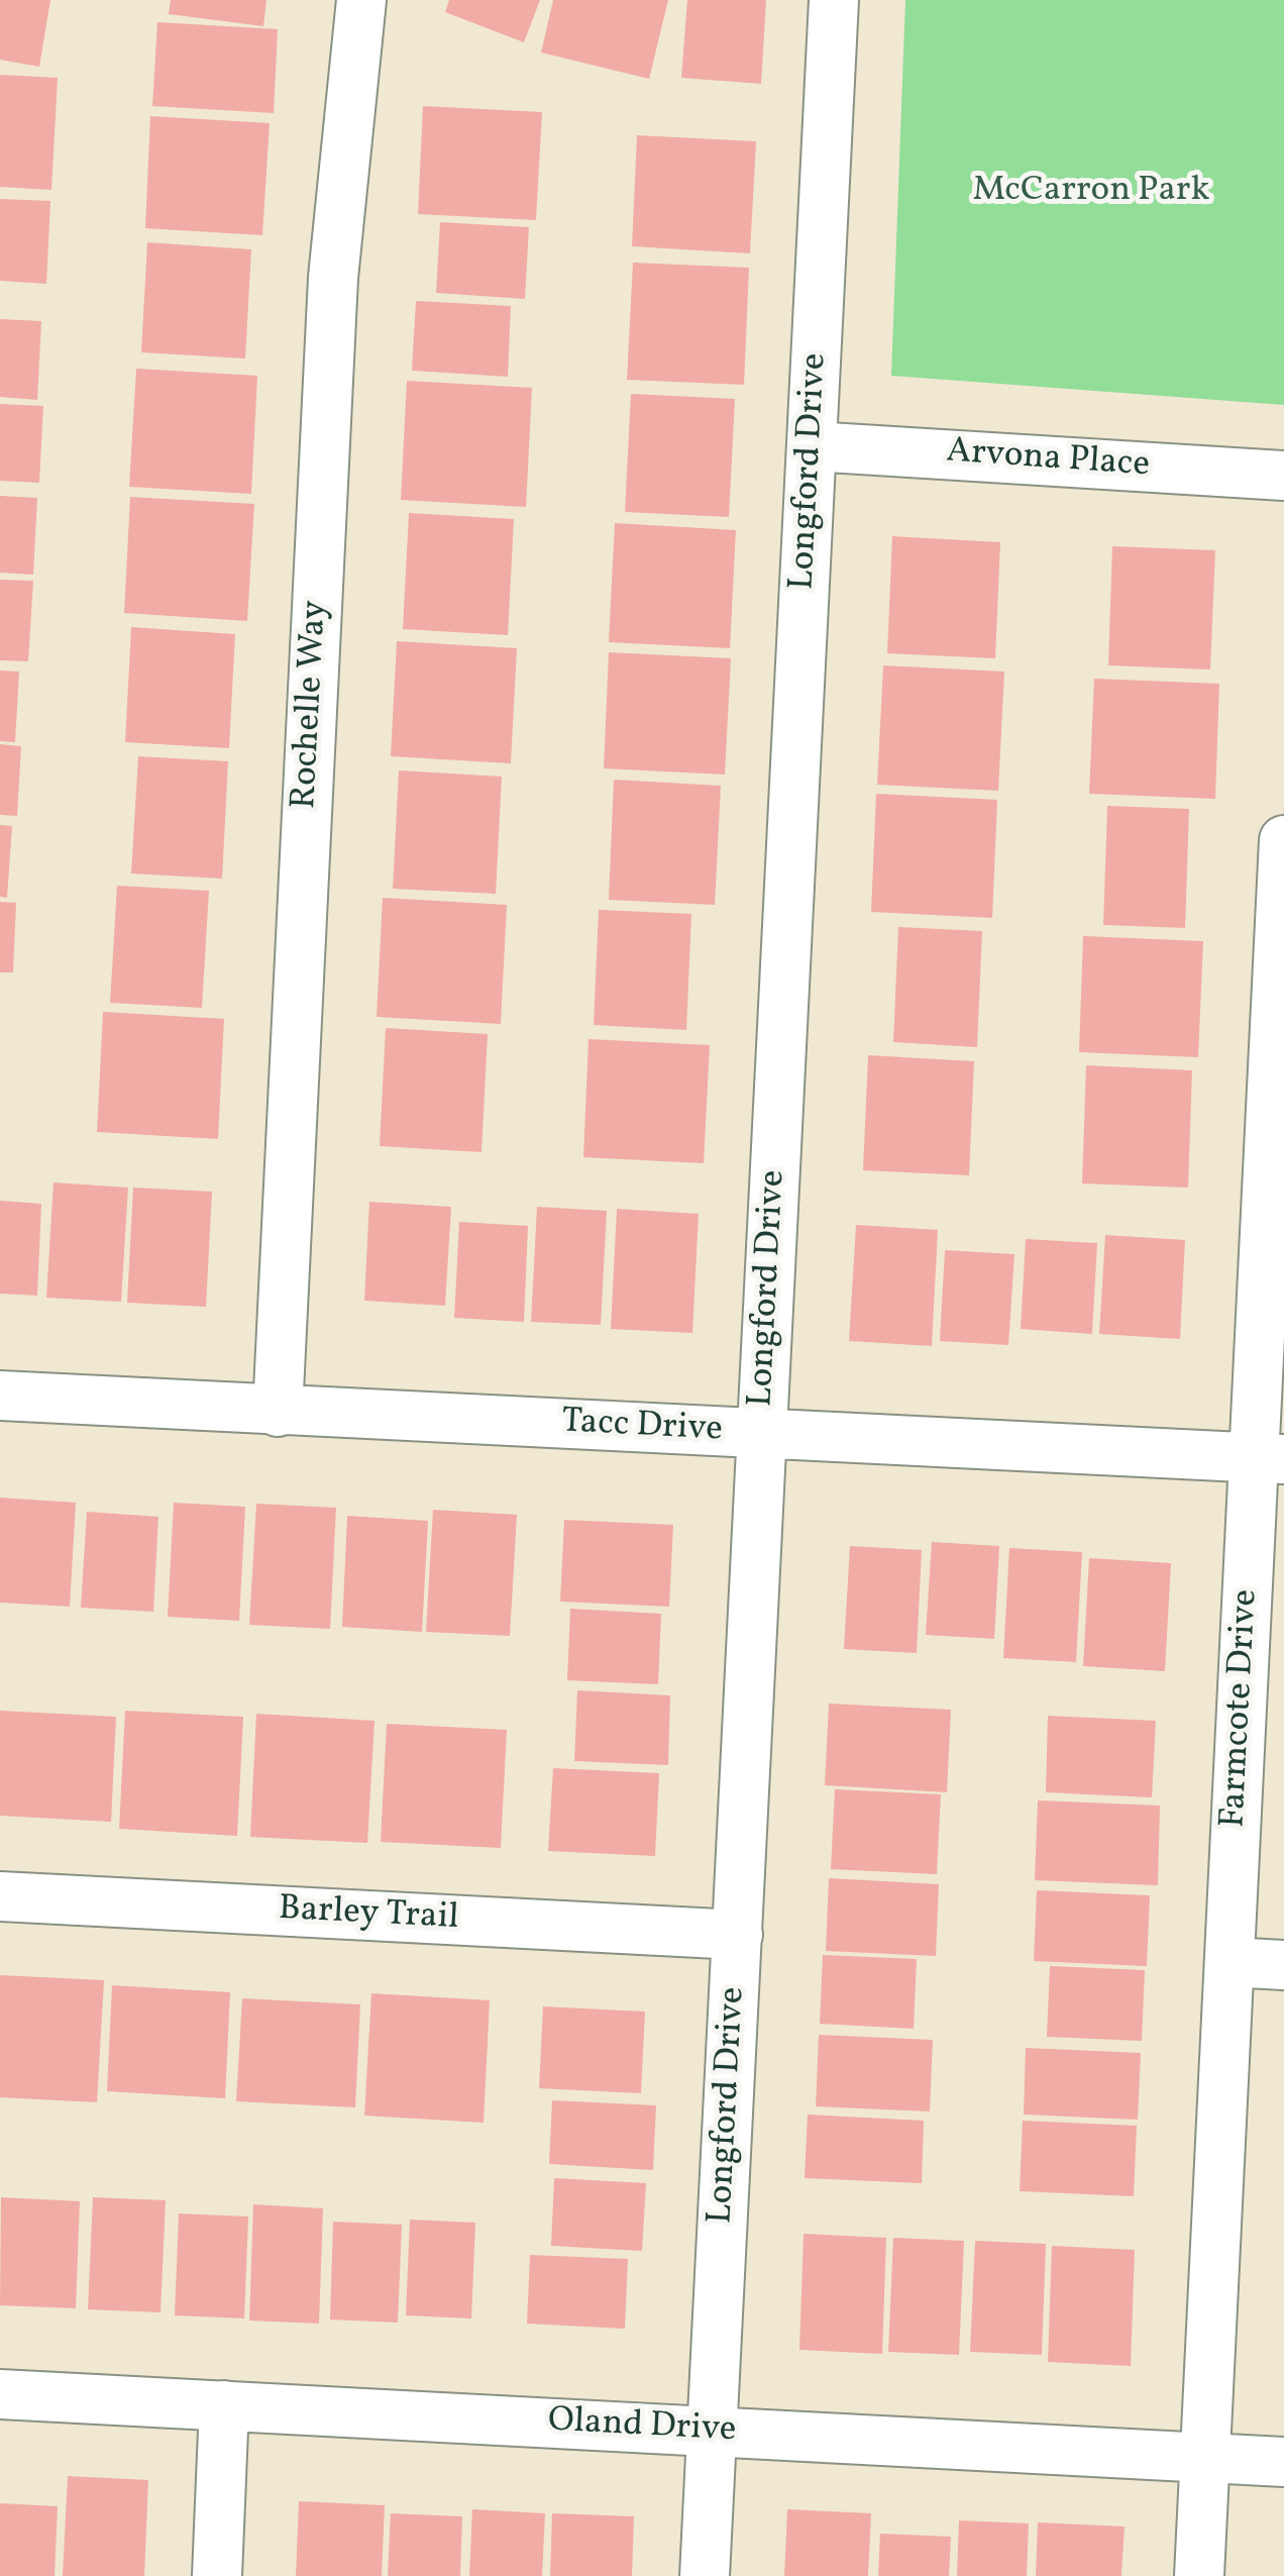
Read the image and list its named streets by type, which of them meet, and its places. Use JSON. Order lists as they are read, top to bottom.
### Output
{
  "streets": {
    "street": [
      "Arvona Place",
      "Longford Drive",
      "Rochelle Way",
      "Tacc Drive",
      "Farmcote Drive",
      "Barley Trail",
      "Oland Drive"
    ]
  },
  "crossings": [
    ["Arvona Place", "Longford Drive"],
    ["Longford Drive", "Tacc Drive"],
    ["Longford Drive", "Barley Trail"],
    ["Longford Drive", "Oland Drive"],
    ["Rochelle Way", "Tacc Drive"],
    ["Tacc Drive", "Farmcote Drive"],
    ["Farmcote Drive", "Oland Drive"]
  ],
  "parks": ["McCarron Park"]
}
